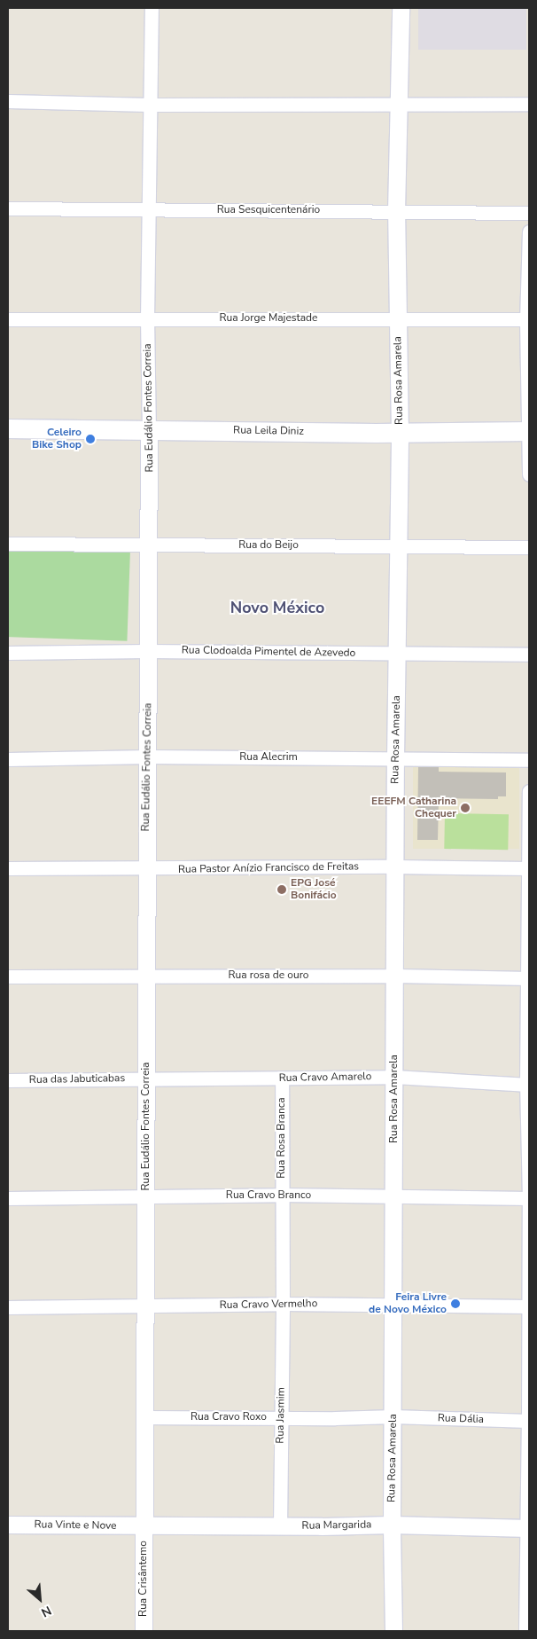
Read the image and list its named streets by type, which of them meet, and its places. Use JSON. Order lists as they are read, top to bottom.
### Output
{
  "streets": {
    "main road": ["Rua Leila Diniz"],
    "street": [
      "Rua Sesquicentenário",
      "Rua Jorge Majestade",
      "Rua Rosa Amarela",
      "Rua Eudálio Fontes Correia",
      "Rua do Beijo",
      "Rua Clodoalda Pimentel de Azevedo",
      "Rua Alecrim",
      "Rua Pastor Anízio Francisco de Freitas",
      "Rua rosa de ouro",
      "Rua Cravo Amarelo",
      "Rua das Jabuticabas",
      "Rua Rosa Branca",
      "Rua Cravo Branco",
      "Rua Cravo Vermelho",
      "Rua Jasmim",
      "Rua Cravo Roxo",
      "Rua Dália",
      "Rua Vinte e Nove",
      "Rua Margarida",
      "Rua Crisântemo"
    ]
  },
  "crossings": [
    ["Rua Sesquicentenário", "Rua Rosa Amarela"],
    ["Rua Sesquicentenário", "Rua Eudálio Fontes Correia"],
    ["Rua Jorge Majestade", "Rua Rosa Amarela"],
    ["Rua Jorge Majestade", "Rua Eudálio Fontes Correia"],
    ["Rua Rosa Amarela", "Rua Leila Diniz"],
    ["Rua Rosa Amarela", "Rua do Beijo"],
    ["Rua Rosa Amarela", "Rua Clodoalda Pimentel de Azevedo"],
    ["Rua Rosa Amarela", "Rua Alecrim"],
    ["Rua Rosa Amarela", "Rua Pastor Anízio Francisco de Freitas"],
    ["Rua Rosa Amarela", "Rua rosa de ouro"],
    ["Rua Rosa Amarela", "Rua Cravo Amarelo"],
    ["Rua Rosa Amarela", "Rua Cravo Branco"],
    ["Rua Rosa Amarela", "Rua Cravo Vermelho"],
    ["Rua Rosa Amarela", "Rua Cravo Roxo"],
    ["Rua Rosa Amarela", "Rua Dália"],
    ["Rua Rosa Amarela", "Rua Margarida"],
    ["Rua Eudálio Fontes Correia", "Rua Leila Diniz"],
    ["Rua Eudálio Fontes Correia", "Rua do Beijo"],
    ["Rua Eudálio Fontes Correia", "Rua Clodoalda Pimentel de Azevedo"],
    ["Rua Eudálio Fontes Correia", "Rua Alecrim"],
    ["Rua Eudálio Fontes Correia", "Rua Pastor Anízio Francisco de Freitas"],
    ["Rua Eudálio Fontes Correia", "Rua rosa de ouro"],
    ["Rua Eudálio Fontes Correia", "Rua Cravo Amarelo"],
    ["Rua Eudálio Fontes Correia", "Rua das Jabuticabas"],
    ["Rua Eudálio Fontes Correia", "Rua Cravo Branco"],
    ["Rua Eudálio Fontes Correia", "Rua Cravo Vermelho"],
    ["Rua Eudálio Fontes Correia", "Rua Cravo Roxo"],
    ["Rua Eudálio Fontes Correia", "Rua Vinte e Nove"],
    ["Rua Eudálio Fontes Correia", "Rua Margarida"],
    ["Rua Eudálio Fontes Correia", "Rua Crisântemo"],
    ["Rua Cravo Amarelo", "Rua das Jabuticabas"],
    ["Rua Cravo Amarelo", "Rua Rosa Branca"],
    ["Rua Rosa Branca", "Rua Cravo Branco"],
    ["Rua Rosa Branca", "Rua Cravo Vermelho"],
    ["Rua Rosa Branca", "Rua Jasmim"],
    ["Rua Cravo Vermelho", "Rua Jasmim"],
    ["Rua Jasmim", "Rua Cravo Roxo"],
    ["Rua Jasmim", "Rua Margarida"],
    ["Rua Cravo Roxo", "Rua Dália"],
    ["Rua Vinte e Nove", "Rua Margarida"],
    ["Rua Vinte e Nove", "Rua Crisântemo"],
    ["Rua Margarida", "Rua Crisântemo"]
  ],
  "districts": ["Novo México"],
  "places": [
    "Celeiro Bike Shop",
    "EEEFM Catharina Chequer",
    "EPG José Bonifácio",
    "Feira Livre de Novo México"
  ],
  "north": "bottom right"
}
